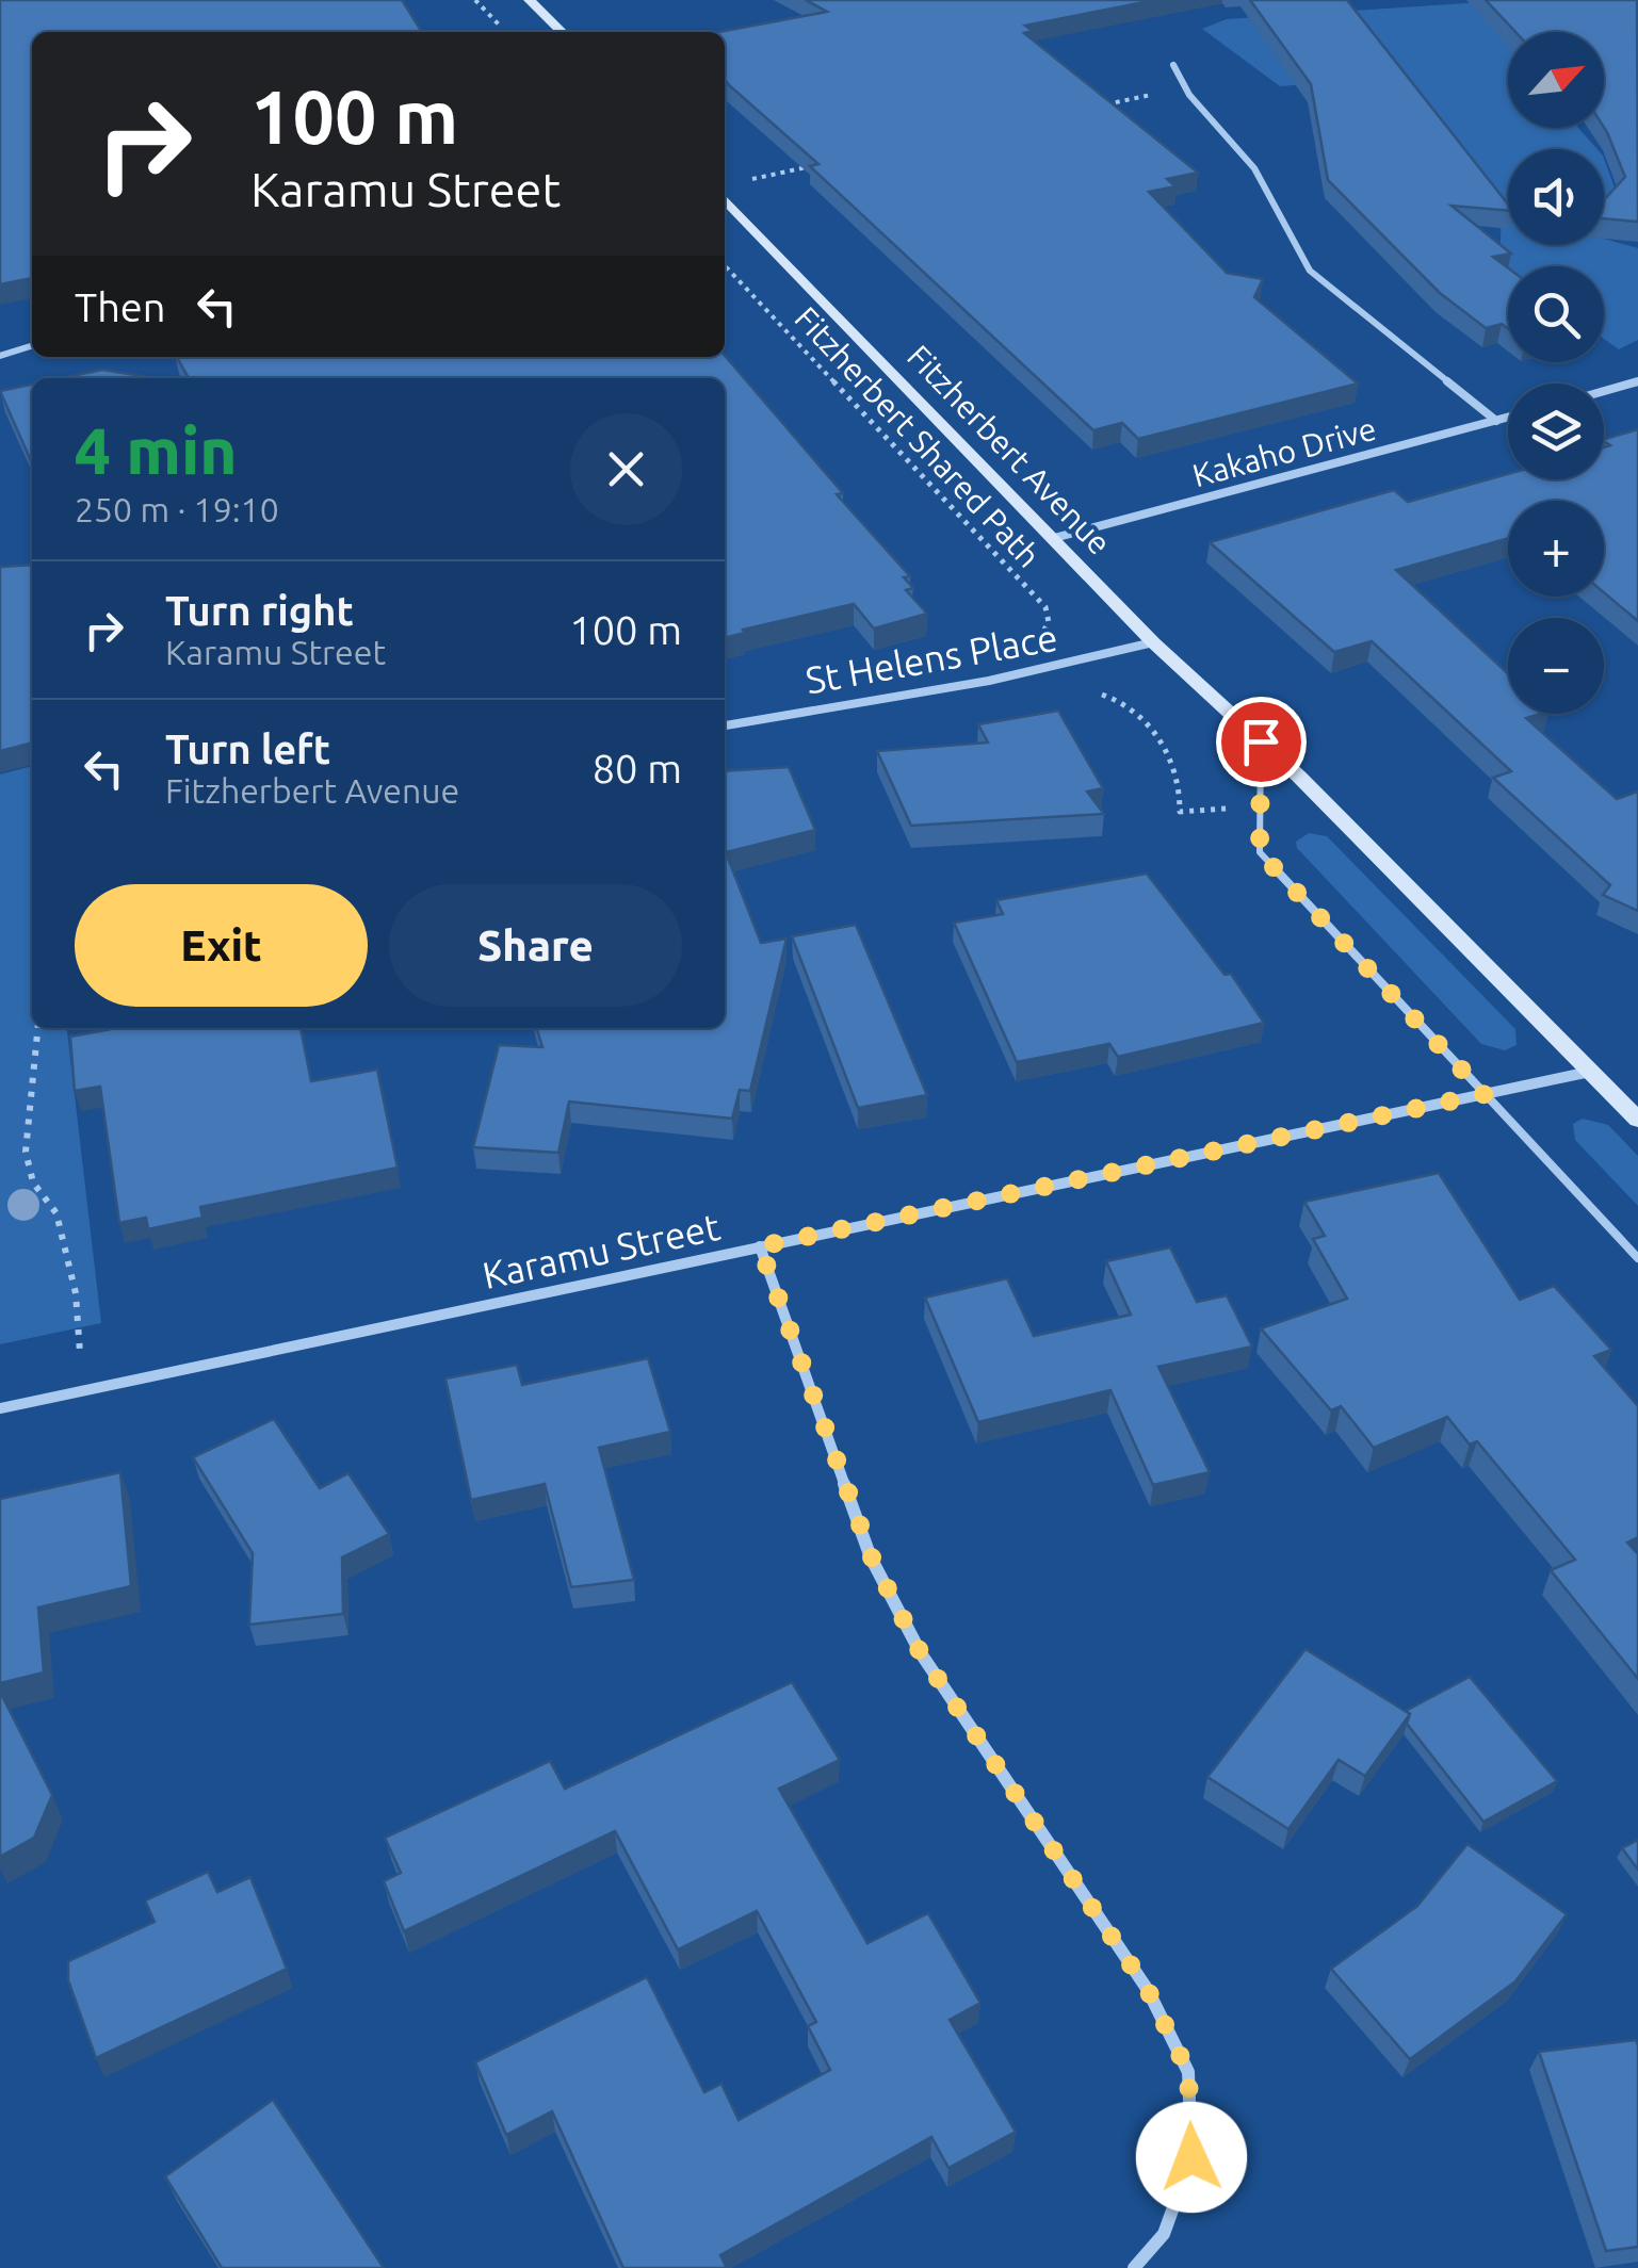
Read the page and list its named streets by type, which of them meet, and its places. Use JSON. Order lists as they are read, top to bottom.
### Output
{
  "streets": {
    "street": [
      "Fitzherbert Avenue",
      "Kakaho Drive",
      "St Helens Place",
      "Karamu Street"
    ],
    "path": ["Fitzherbert Shared Path"]
  },
  "crossings": [
    ["Fitzherbert Avenue", "Kakaho Drive"],
    ["Fitzherbert Avenue", "St Helens Place"],
    ["Fitzherbert Avenue", "Karamu Street"]
  ],
  "north": "top right",
  "page": {
    "map_buttons": ["+", "−"],
    "turn": ["100 m", "Karamu Street"],
    "then": "Then",
    "heading": ["4 min", "250 m · 19:10"],
    "list": [
      {
        "name": "Turn right",
        "note": "Karamu Street",
        "value": "100 m"
      },
      {
        "name": "Turn left",
        "note": "Fitzherbert Avenue",
        "value": "80 m"
      }
    ],
    "buttons": ["Exit", "Share"]
  }
}
